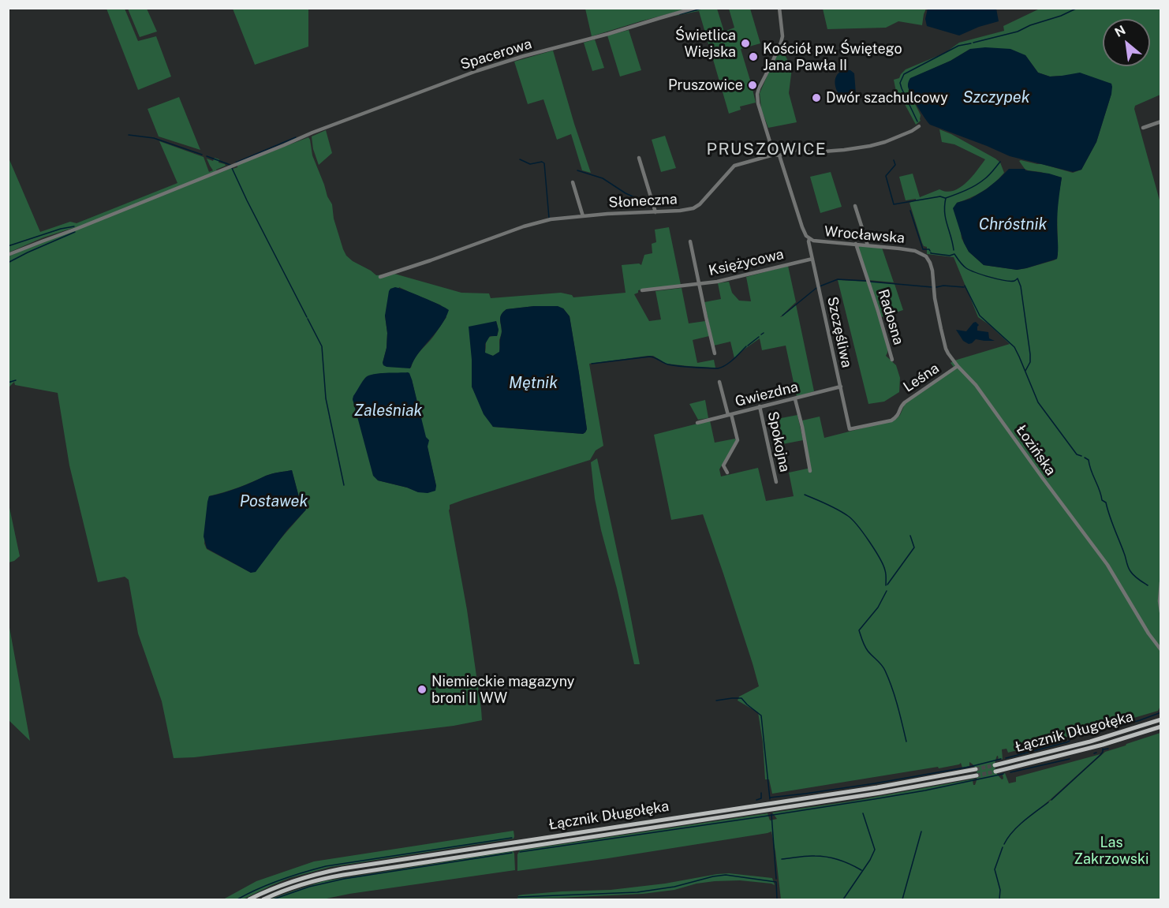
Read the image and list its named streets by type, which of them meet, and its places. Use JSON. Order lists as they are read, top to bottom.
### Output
{
  "streets": {
    "main road": ["Łącznik Długołęka"],
    "street": [
      "Spacerowa",
      "Słoneczna",
      "Wrocławska",
      "Księżycowa",
      "Radosna",
      "Szczęśliwa",
      "Leśna",
      "Gwiezdna",
      "Spokojna",
      "Łozińska"
    ]
  },
  "crossings": [
    ["Słoneczna", "Wrocławska"],
    ["Wrocławska", "Radosna"],
    ["Wrocławska", "Szczęśliwa"],
    ["Wrocławska", "Łozińska"],
    ["Księżycowa", "Szczęśliwa"],
    ["Szczęśliwa", "Leśna"],
    ["Szczęśliwa", "Gwiezdna"],
    ["Leśna", "Łozińska"],
    ["Gwiezdna", "Spokojna"]
  ],
  "districts": ["PRUSZOWICE"],
  "water": [
    "Szczypek",
    "Chróstnik",
    "Mętnik",
    "Zaleśniak",
    "Postawek"
  ],
  "parks": ["Las Zakrzowski"],
  "places": [
    "Świetlica Wiejska",
    "Kościół pw. Świętego Jana Pawła II",
    "Pruszowice",
    "Dwór szachulcowy",
    "Niemieckie magazyny broni II WW"
  ],
  "north": "top left"
}
